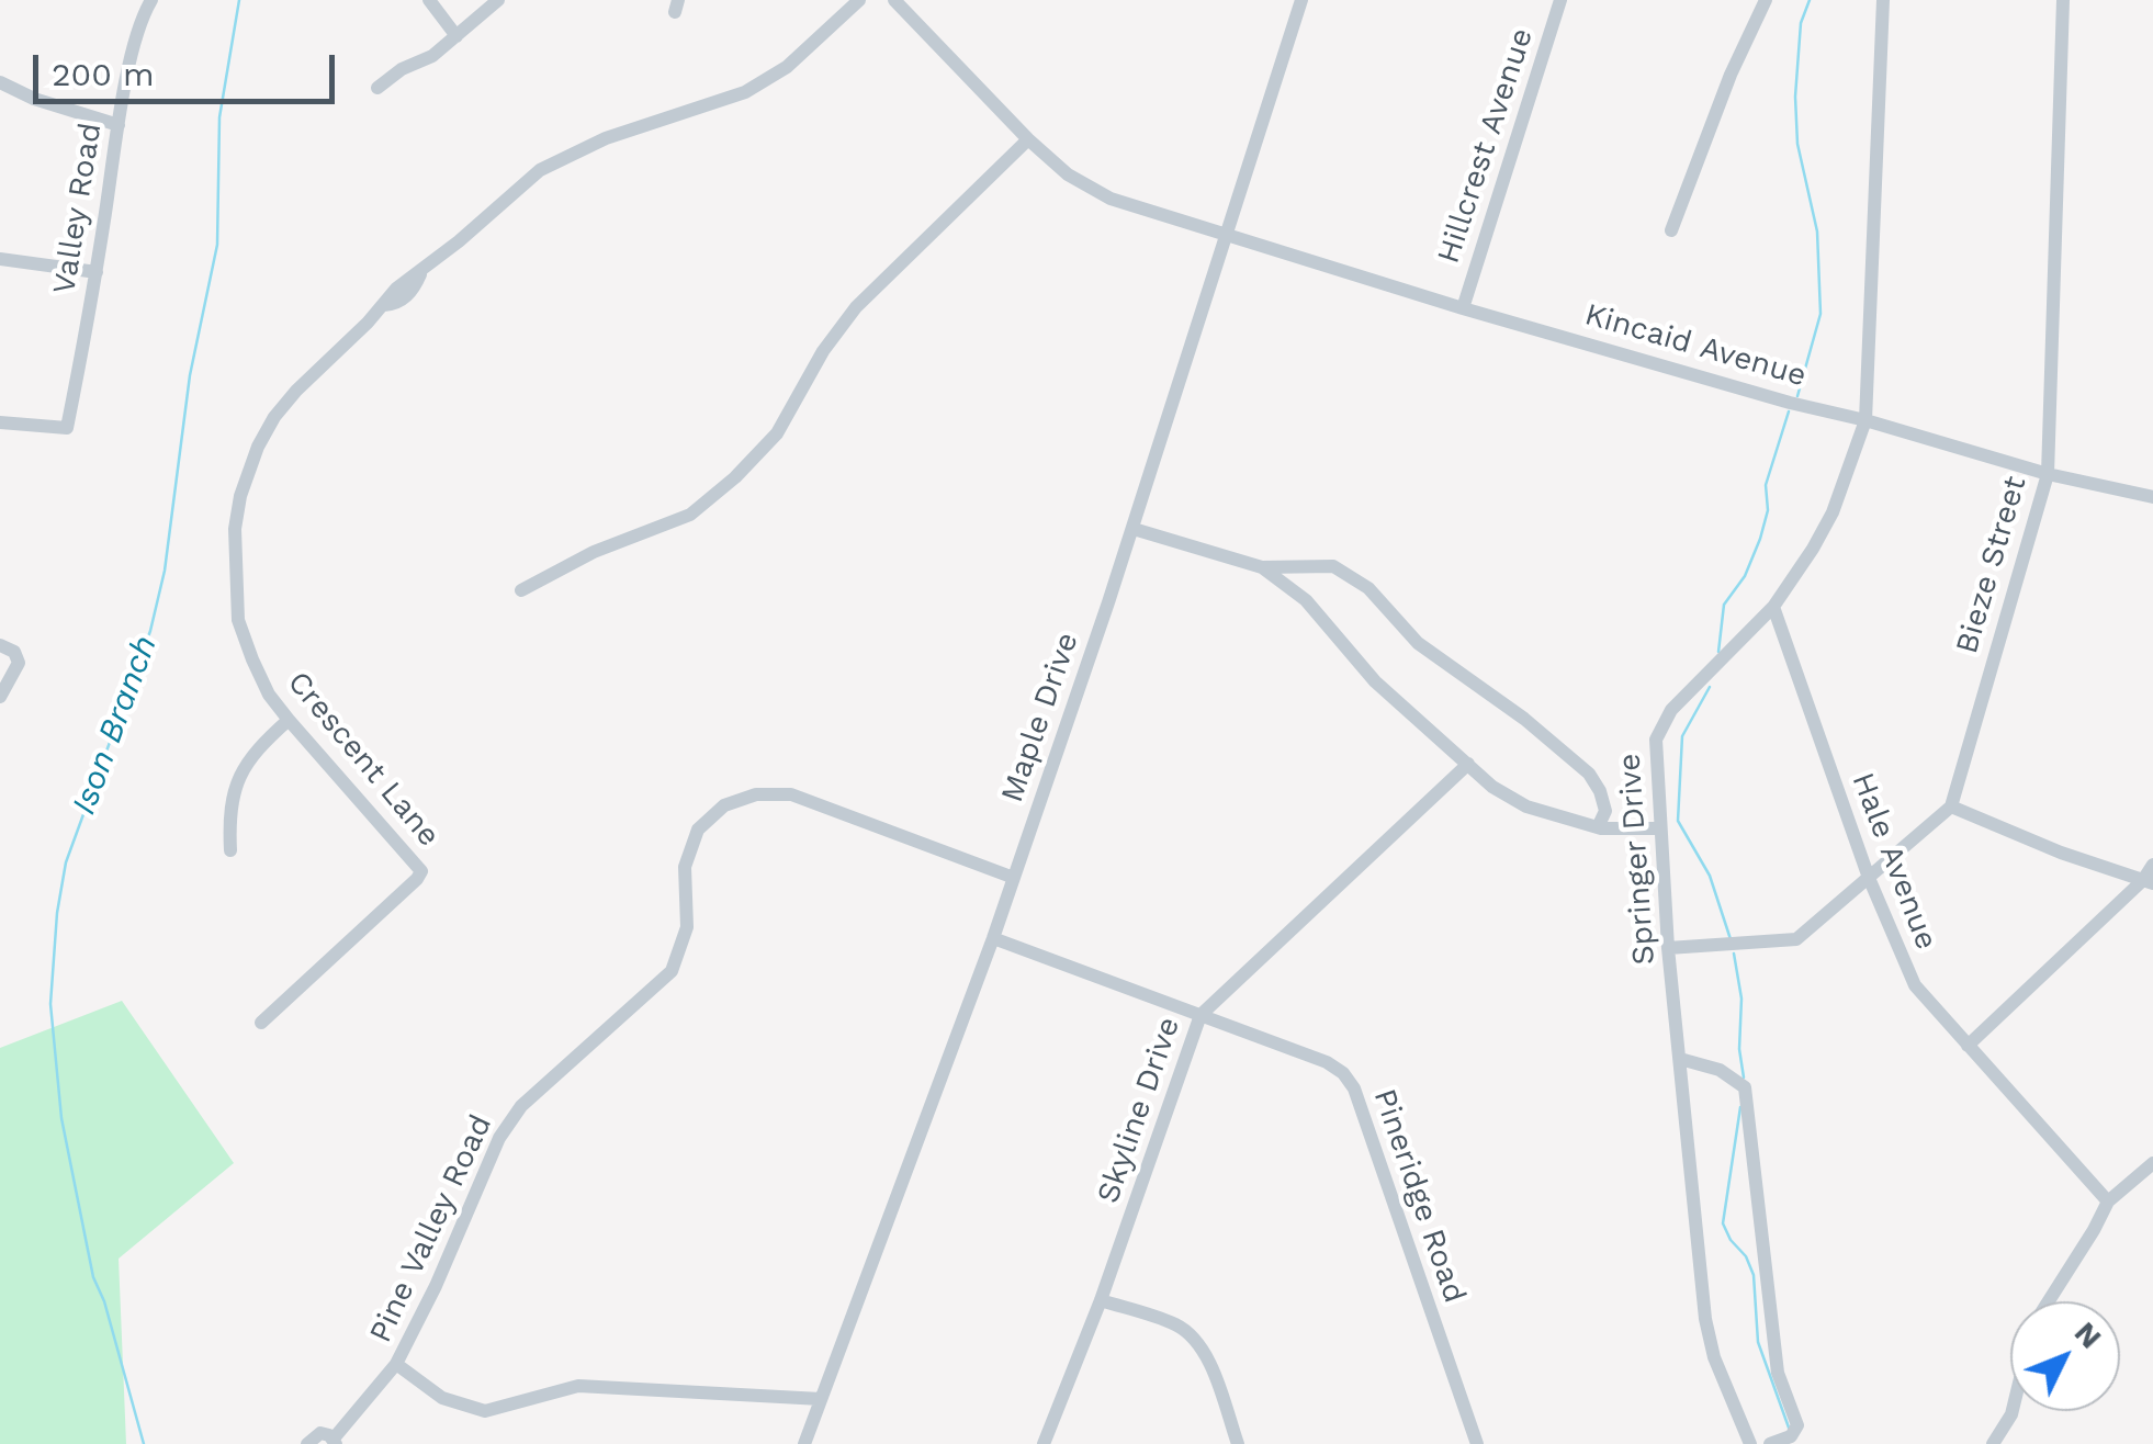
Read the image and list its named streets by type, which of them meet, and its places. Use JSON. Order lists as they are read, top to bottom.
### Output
{
  "streets": {
    "street": [
      "Hillcrest Avenue",
      "Valley Road",
      "Kincaid Avenue",
      "Bieze Street",
      "Maple Drive",
      "Crescent Lane",
      "Springer Drive",
      "Hale Avenue",
      "Skyline Drive",
      "Pineridge Road",
      "Pine Valley Road"
    ]
  },
  "crossings": [
    ["Hillcrest Avenue", "Kincaid Avenue"],
    ["Kincaid Avenue", "Bieze Street"],
    ["Kincaid Avenue", "Maple Drive"],
    ["Kincaid Avenue", "Springer Drive"],
    ["Maple Drive", "Pineridge Road"],
    ["Maple Drive", "Pine Valley Road"],
    ["Springer Drive", "Hale Avenue"],
    ["Skyline Drive", "Pineridge Road"]
  ],
  "water": ["Ison Branch"],
  "scale_bar": "200 m",
  "north": "top right"
}
